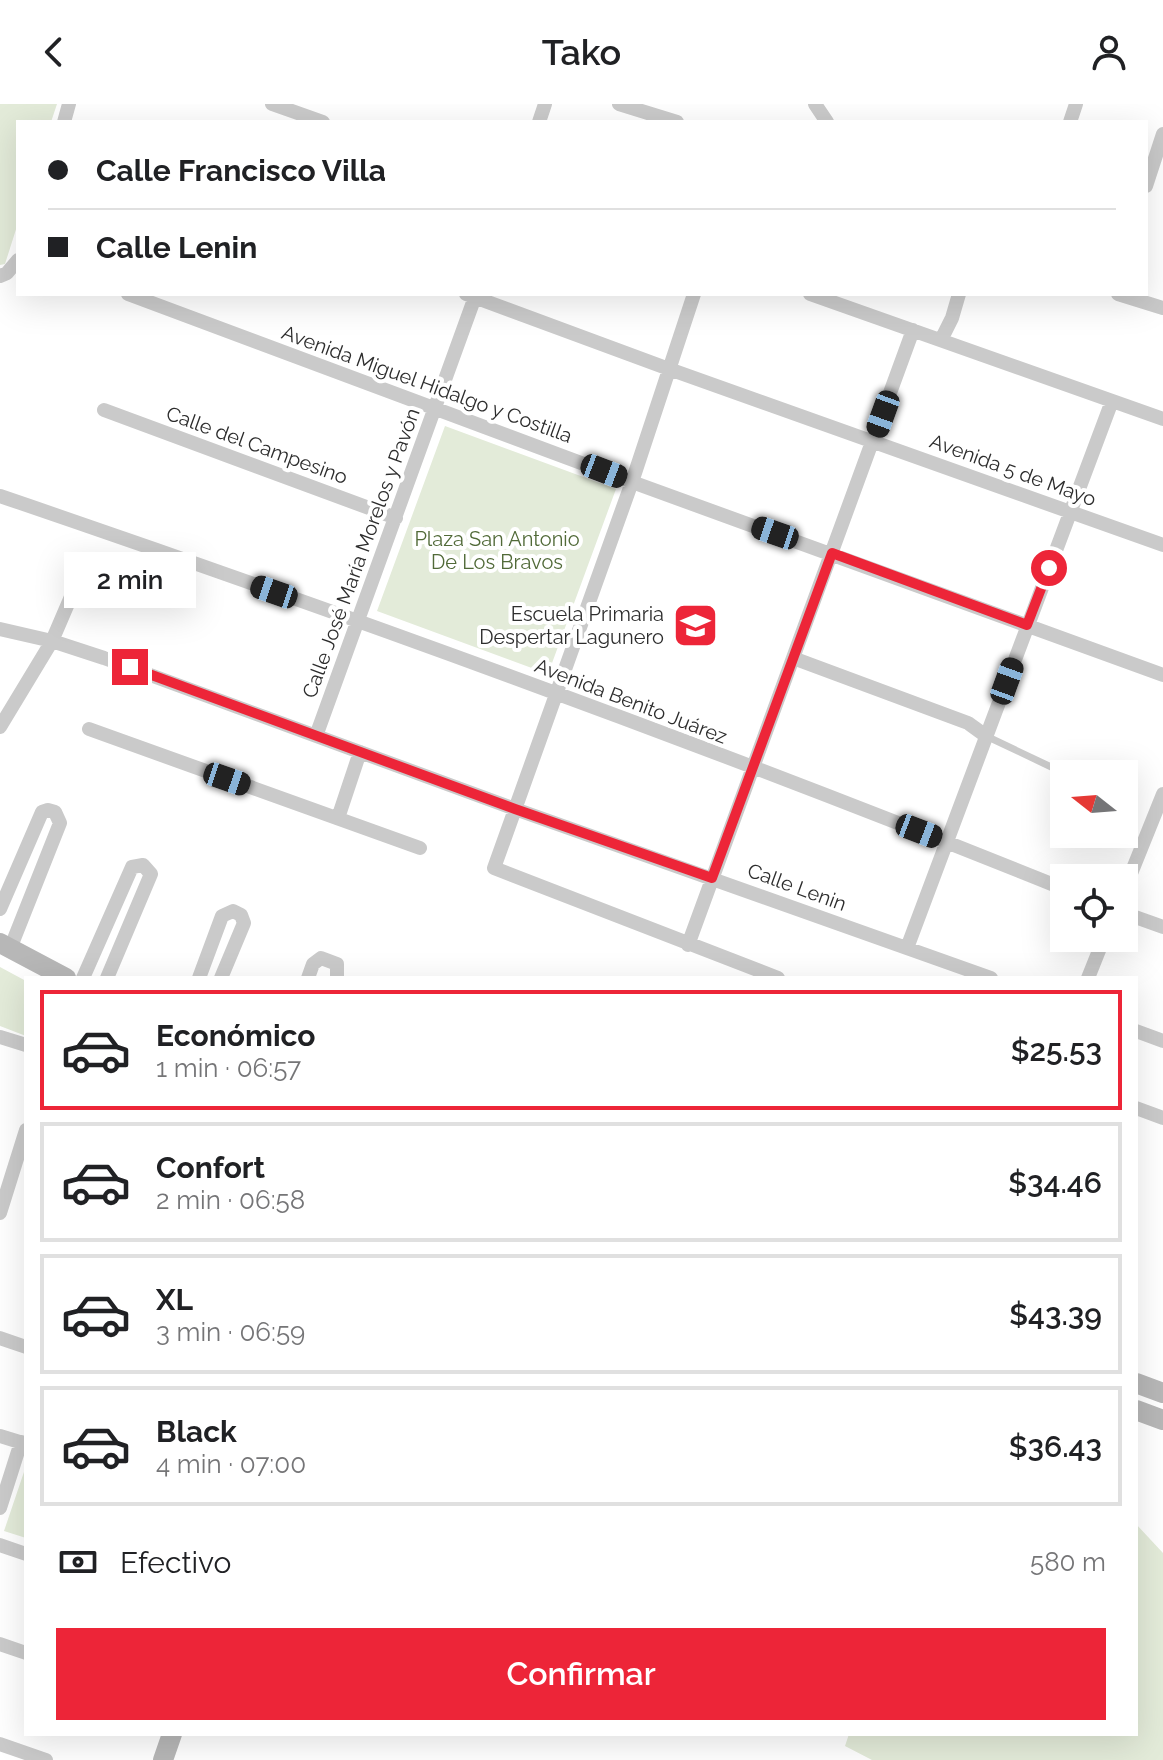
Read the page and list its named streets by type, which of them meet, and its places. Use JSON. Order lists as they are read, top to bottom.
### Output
{
  "streets": {
    "street": [
      "Avenida Miguel Hidalgo y Costilla",
      "Calle del Campesino",
      "Avenida 5 de Mayo",
      "Calle José María Morelos y Pavón",
      "Avenida Benito Juárez",
      "Calle Lenin"
    ]
  },
  "crossings": [
    ["Avenida Miguel Hidalgo y Costilla", "Calle José María Morelos y Pavón"],
    ["Calle del Campesino", "Calle José María Morelos y Pavón"],
    ["Calle José María Morelos y Pavón", "Avenida Benito Juárez"],
    ["Calle José María Morelos y Pavón", "Calle Lenin"]
  ],
  "parks": ["Plaza San Antonio De Los Bravos"],
  "places": {
    "school or university": ["Escuela Primaria Despertar Lagunero"]
  },
  "north": "left",
  "page": {
    "header": "Tako",
    "banner": ["Calle Francisco Villa", "Calle Lenin"],
    "bubble": "2 min",
    "list": [
      {
        "name": "Económico",
        "note": "1 min · 06:57",
        "value": "$25.53"
      },
      {
        "name": "Confort",
        "note": "2 min · 06:58",
        "value": "$34.46"
      },
      {
        "name": "XL",
        "note": "3 min · 06:59",
        "value": "$43.39"
      },
      {
        "name": "Black",
        "note": "4 min · 07:00",
        "value": "$36.43"
      }
    ],
    "pay": ["Efectivo", "580 m"],
    "buttons": "Confirmar"
  }
}
